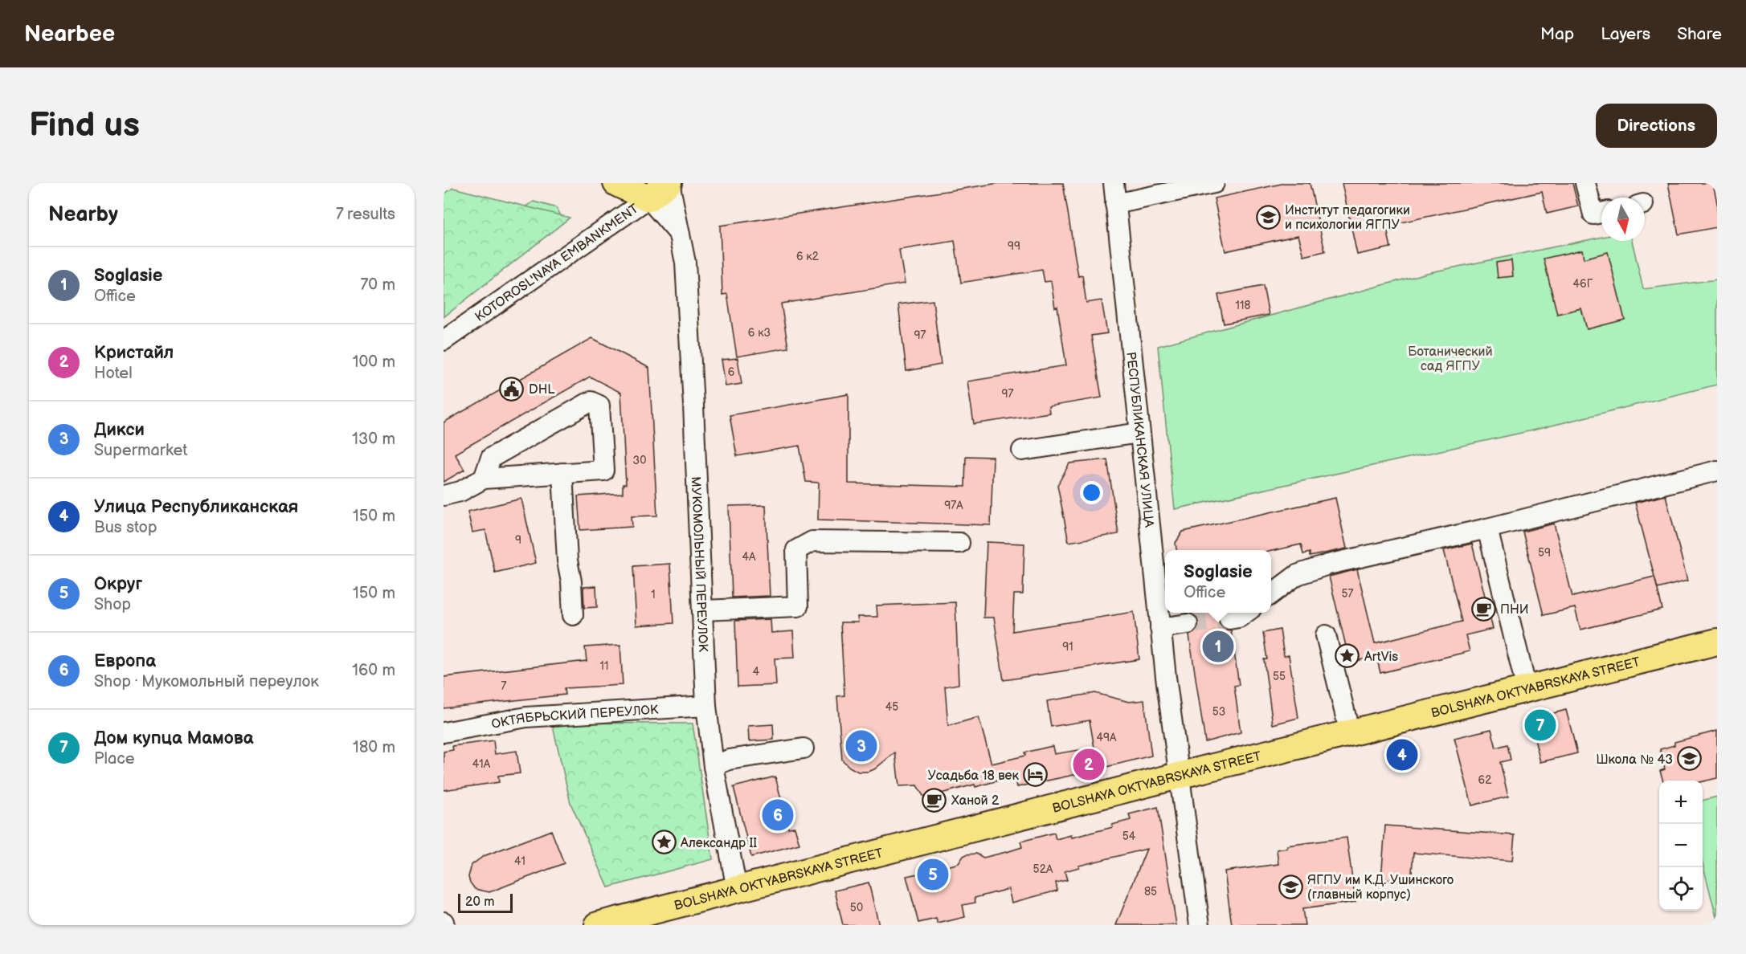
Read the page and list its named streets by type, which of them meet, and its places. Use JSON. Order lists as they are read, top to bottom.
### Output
{
  "streets": {
    "main road": ["KOTOROSL'NAYA EMBANKMENT", "BOLSHAYA OKTYABRSKAYA STREET"],
    "street": ["РЕСПУБЛИКАНСКАЯ УЛИЦА", "МУКОМОЛЬНЫЙ ПЕРЕУЛОК", "ОКТЯБРЬСКИЙ ПЕРЕУЛОК"]
  },
  "crossings": [
    ["KOTOROSL'NAYA EMBANKMENT", "МУКОМОЛЬНЫЙ ПЕРЕУЛОК"],
    ["РЕСПУБЛИКАНСКАЯ УЛИЦА", "BOLSHAYA OKTYABRSKAYA STREET"],
    ["МУКОМОЛЬНЫЙ ПЕРЕУЛОК", "BOLSHAYA OKTYABRSKAYA STREET"],
    ["МУКОМОЛЬНЫЙ ПЕРЕУЛОК", "ОКТЯБРЬСКИЙ ПЕРЕУЛОК"]
  ],
  "parks": ["Ботанический сад ЯГПУ"],
  "places": {
    "school or university": ["Институт педагогики и психологии ЯГПУ", "Школа № 43", "ЯГПУ им К.Д. Ушинского (главный корпус)"],
    "public building": ["DHL"],
    "cafe": ["ПНИ", "Ханой 2"],
    "place": ["ArtVis", "Александр II"],
    "hotel": ["Усадьба 18 век"]
  },
  "house_numbers": [
    "99",
    "6 к2",
    "46Г",
    "118",
    "6 к3",
    "97",
    "6",
    "97",
    "30",
    "97А",
    "9",
    "59",
    "4А",
    "57",
    "1",
    "91",
    "11",
    "4",
    "55",
    "7",
    "45",
    "53",
    "49А",
    "41А",
    "62",
    "54",
    "41",
    "52А",
    "85",
    "50"
  ],
  "scale_bar": "20 m",
  "north": "bottom",
  "page": {
    "header": "Nearbee",
    "nav": ["Map", "Layers", "Share"],
    "buttons": "Directions",
    "title": "Find us",
    "heading": ["Nearby", "7 results"],
    "list": [
      {
        "mark": "1",
        "name": "Soglasie",
        "note": "Office",
        "value": "70 m"
      },
      {
        "mark": "2",
        "name": "Кристайл",
        "note": "Hotel",
        "value": "100 m"
      },
      {
        "mark": "3",
        "name": "Дикси",
        "note": "Supermarket",
        "value": "130 m"
      },
      {
        "mark": "4",
        "name": "Улица Республиканская",
        "note": "Bus stop",
        "value": "150 m"
      },
      {
        "mark": "5",
        "name": "Округ",
        "note": "Shop",
        "value": "150 m"
      },
      {
        "mark": "6",
        "name": "Европа",
        "note": "Shop · Мукомольный переулок",
        "value": "160 m"
      },
      {
        "mark": "7",
        "name": "Дом купца Мамова",
        "note": "Place",
        "value": "180 m"
      }
    ],
    "popup": ["Soglasie", "Office"],
    "pins": [
      "1",
      "7",
      "3",
      "4",
      "2",
      "6",
      "5"
    ],
    "map_buttons": ["+", "−"],
    "scale": "20 m"
  }
}
